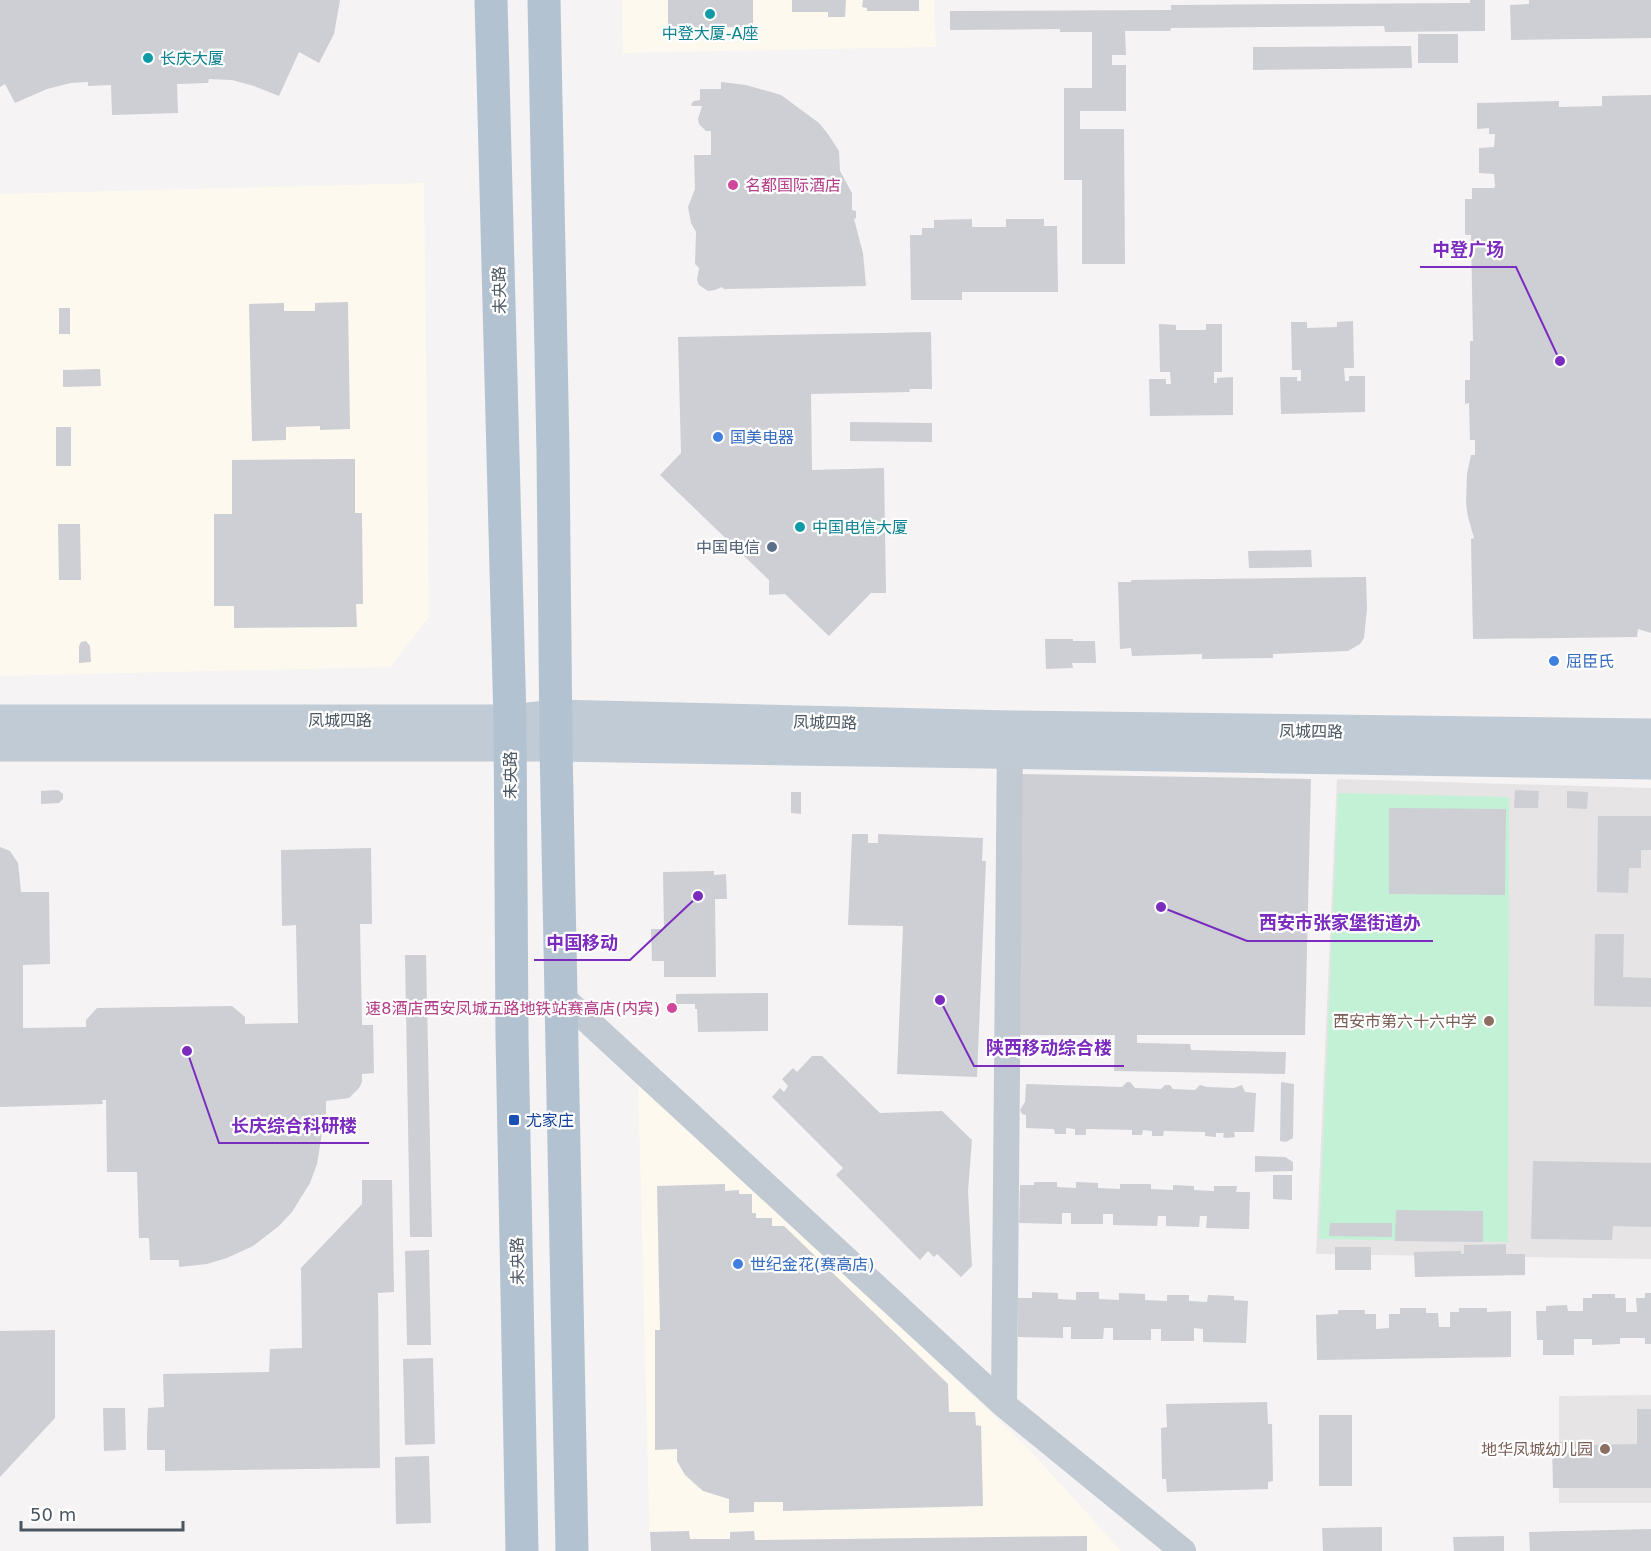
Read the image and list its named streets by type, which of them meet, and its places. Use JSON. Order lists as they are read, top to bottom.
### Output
{
  "streets": {
    "main road": ["未央路"],
    "street": ["凤城四路"]
  },
  "crossings": [
    ["未央路", "凤城四路"]
  ],
  "places": {
    "other": [
      "中登大厦-A座",
      "长庆大厦",
      "名都国际酒店",
      "中登广场",
      "国美电器",
      "中国电信大厦",
      "中国电信",
      "屈臣氏",
      "中国移动",
      "西安市张家堡街道办",
      "陕西移动综合楼",
      "速8酒店西安凤城五路地铁站赛高店(内宾)",
      "西安市第六十六中学",
      "长庆综合科研楼",
      "世纪金花(赛高店)",
      "地华凤城幼儿园"
    ],
    "transit": ["尤家庄"]
  },
  "scale_bar": "50 m"
}
